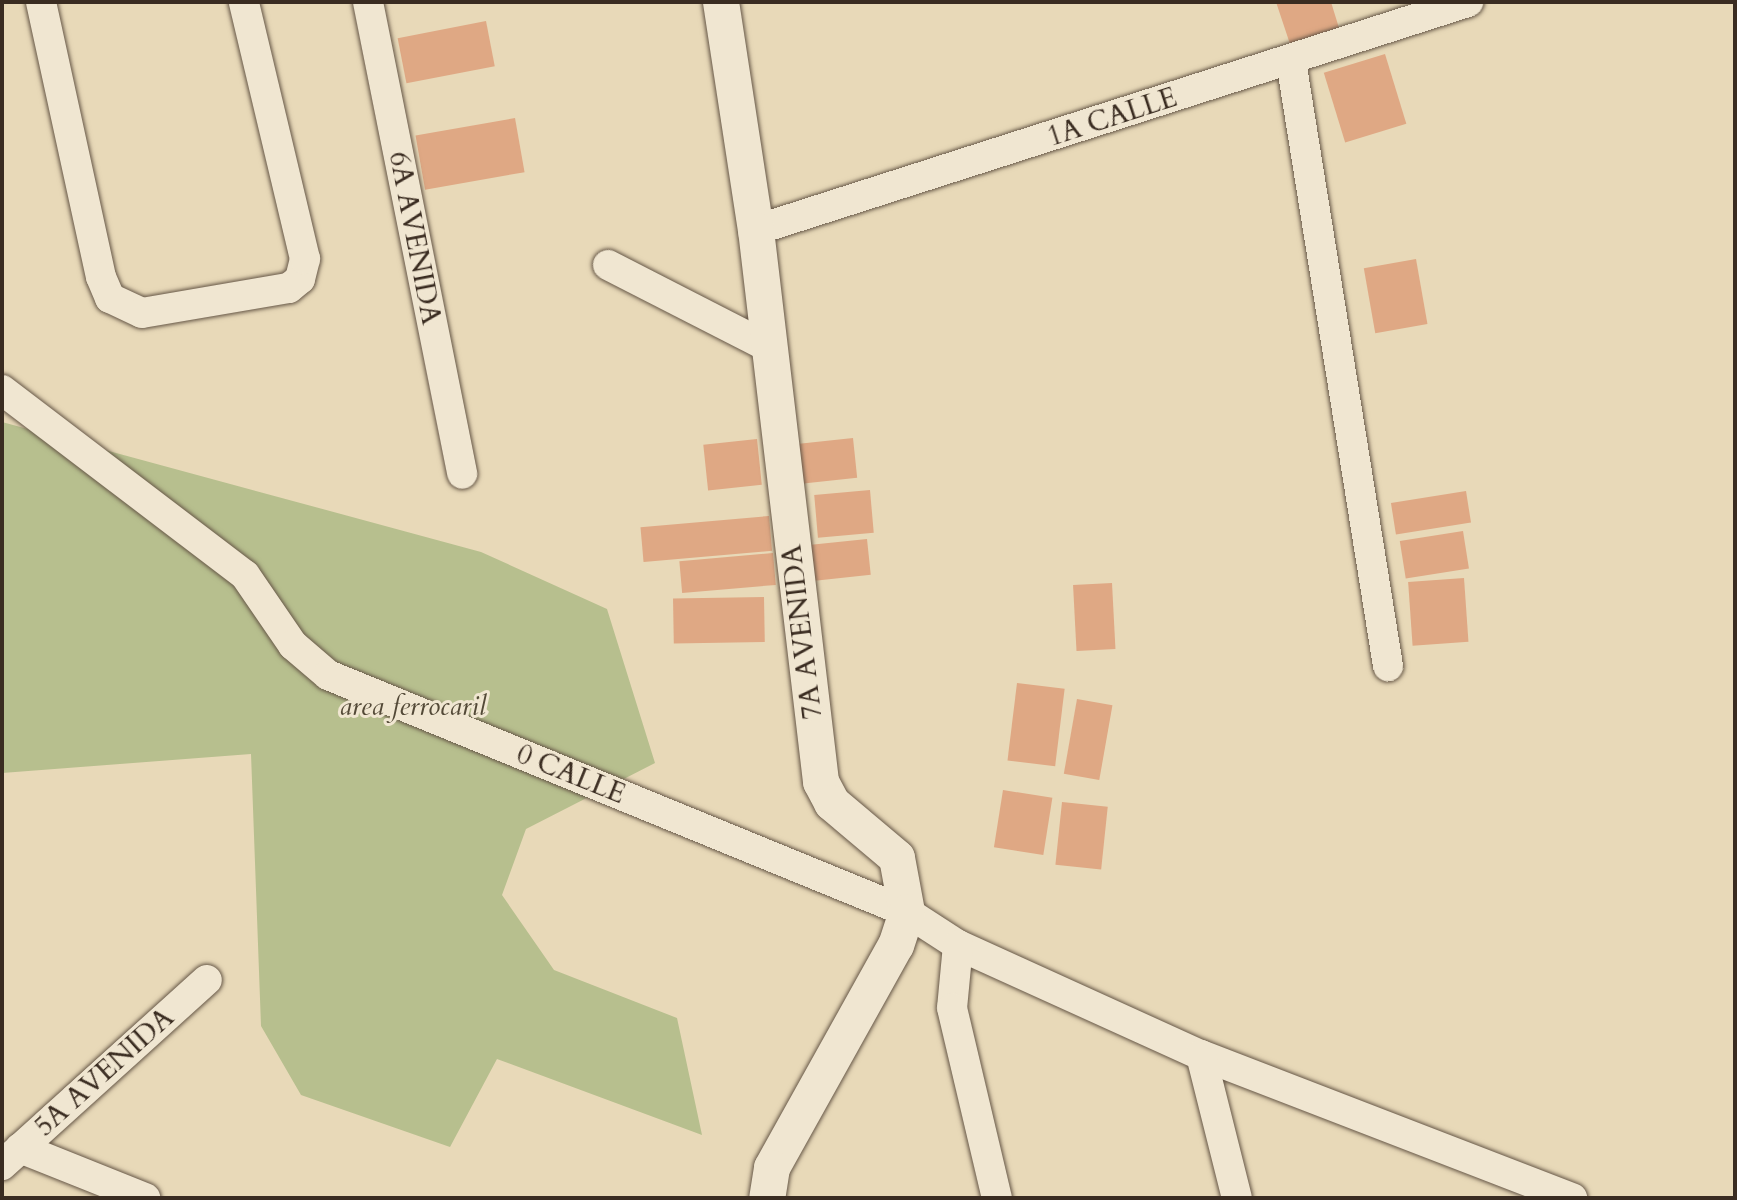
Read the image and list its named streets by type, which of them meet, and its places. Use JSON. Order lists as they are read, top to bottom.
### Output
{
  "streets": {
    "street": [
      "1A CALLE",
      "6A AVENIDA",
      "7A AVENIDA",
      "0 CALLE",
      "5A AVENIDA"
    ]
  },
  "crossings": [
    ["1A CALLE", "7A AVENIDA"],
    ["7A AVENIDA", "0 CALLE"]
  ],
  "parks": ["area ferrocaril"]
}
